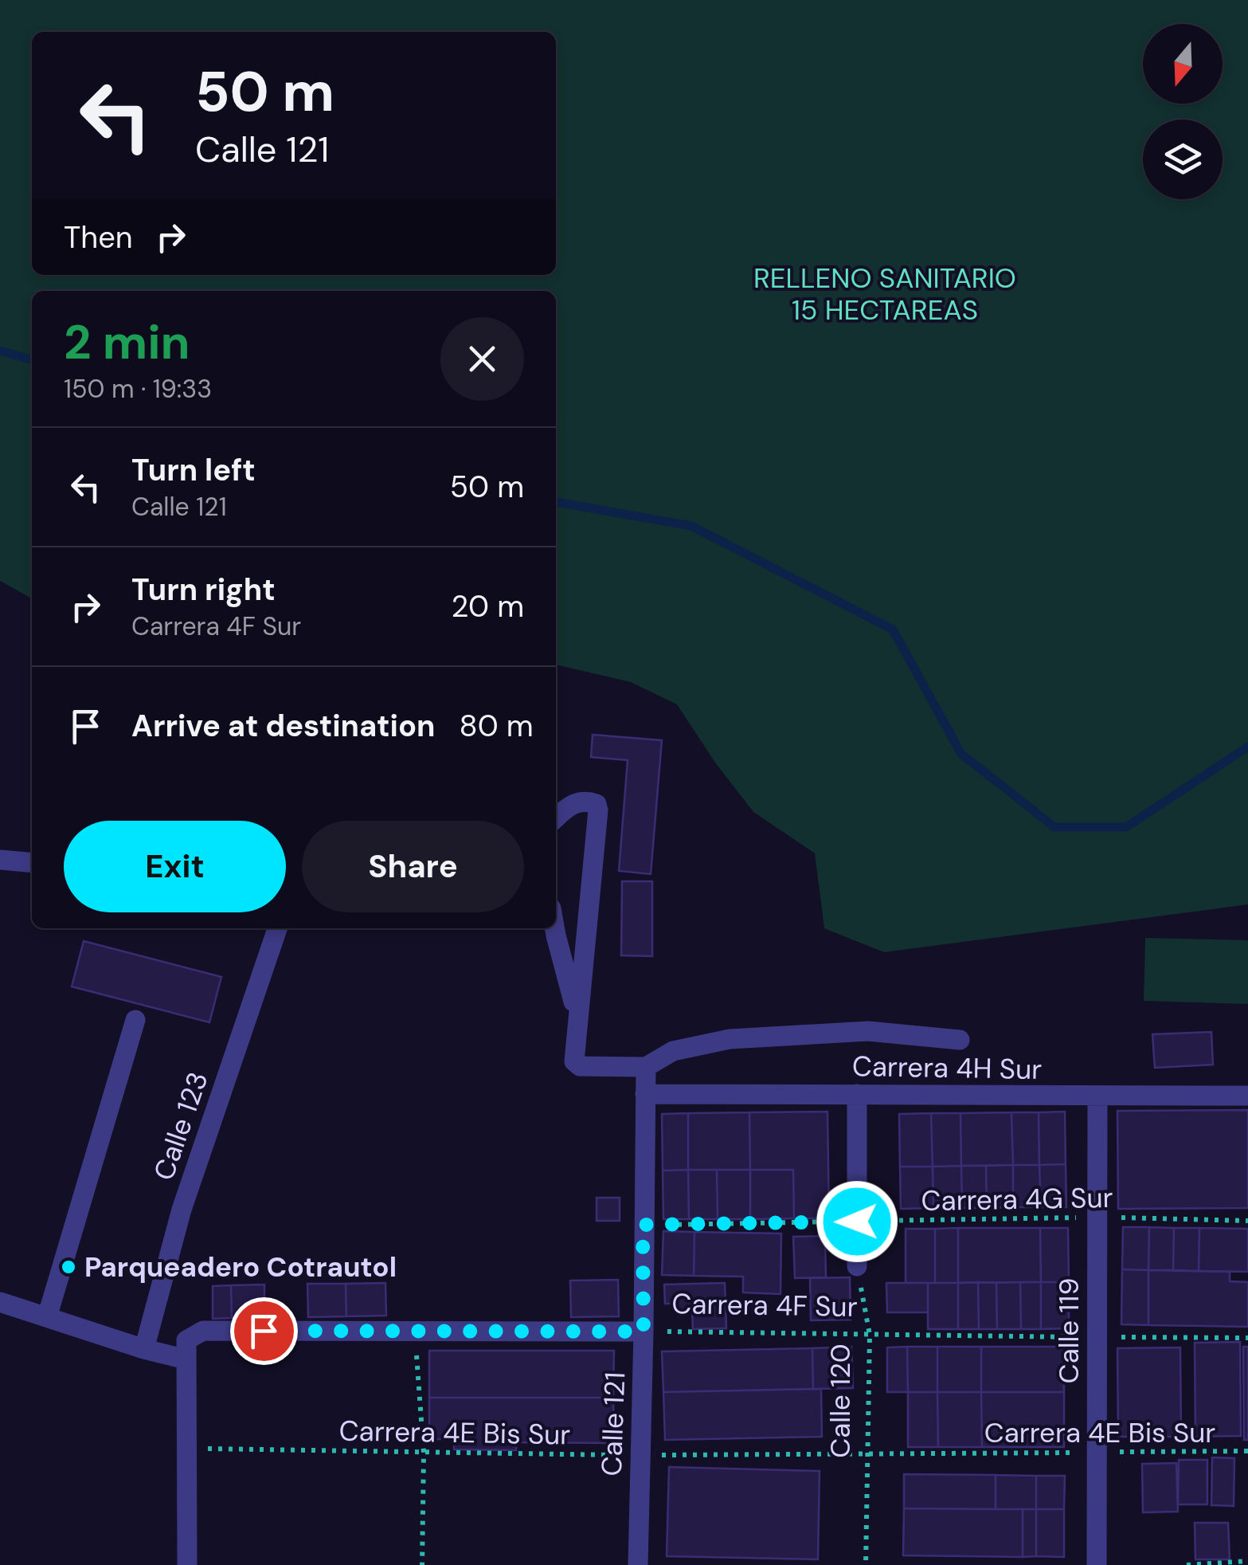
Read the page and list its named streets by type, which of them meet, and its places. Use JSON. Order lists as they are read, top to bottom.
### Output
{
  "streets": {
    "street": [
      "Carrera 4H Sur",
      "Calle 123",
      "Carrera 4F Sur",
      "Calle 119",
      "Calle 121"
    ],
    "path": ["Carrera 4G Sur", "Calle 120", "Carrera 4E Bis Sur"]
  },
  "crossings": [
    ["Carrera 4H Sur", "Calle 119"],
    ["Carrera 4H Sur", "Calle 121"],
    ["Carrera 4G Sur", "Calle 119"],
    ["Carrera 4G Sur", "Calle 121"],
    ["Carrera 4F Sur", "Calle 119"],
    ["Carrera 4F Sur", "Calle 120"],
    ["Carrera 4F Sur", "Calle 121"],
    ["Calle 119", "Carrera 4E Bis Sur"],
    ["Calle 120", "Carrera 4E Bis Sur"],
    ["Calle 121", "Carrera 4E Bis Sur"]
  ],
  "parks": ["RELLENO SANITARIO 15 HECTAREAS"],
  "places": ["Parqueadero Cotrautol"],
  "north": "bottom",
  "page": {
    "turn": ["50 m", "Calle 121"],
    "then": "Then",
    "heading": ["2 min", "150 m · 19:33"],
    "list": [
      {
        "name": "Turn left",
        "note": "Calle 121",
        "value": "50 m"
      },
      {
        "name": "Turn right",
        "note": "Carrera 4F Sur",
        "value": "20 m"
      },
      {
        "name": "Arrive at destination",
        "value": "80 m"
      }
    ],
    "buttons": ["Exit", "Share"]
  }
}
